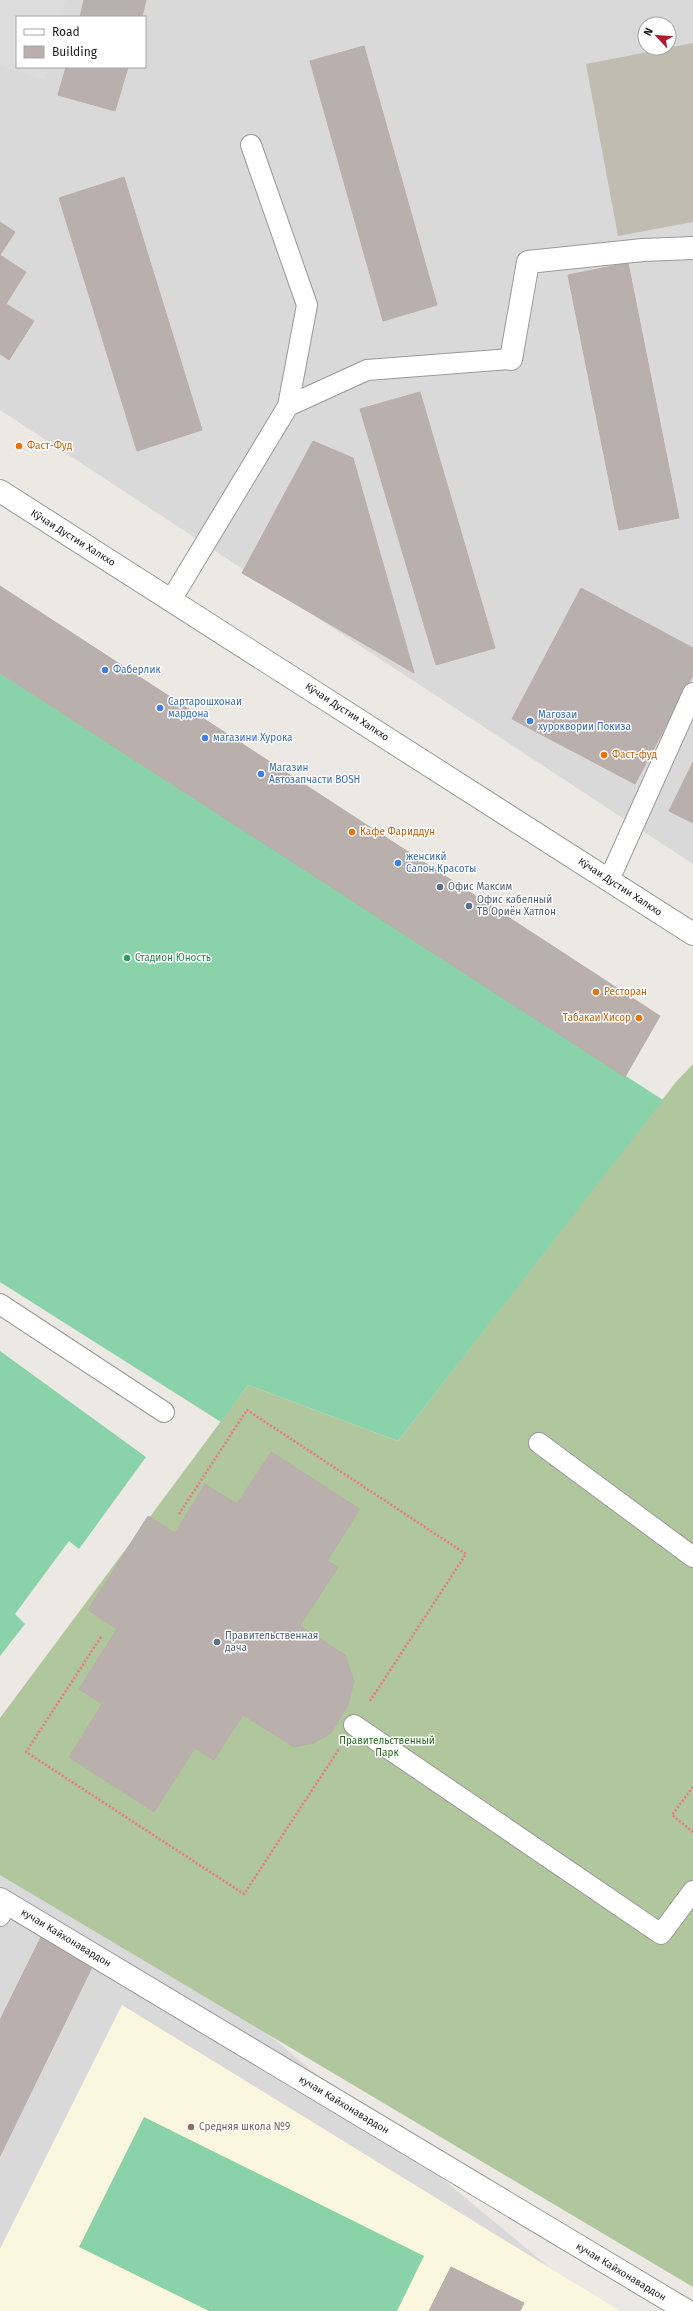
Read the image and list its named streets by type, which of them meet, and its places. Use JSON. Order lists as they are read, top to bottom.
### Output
{
  "streets": {
    "street": ["Кӯчаи Дустии Халкхо", "кучаи Кайхонавардон"]
  },
  "parks": ["Правительственный Парк"],
  "places": [
    "Фаст-Фуд",
    "Фаберлик",
    "Сартарошхонаи мардона",
    "Магозаи хуроквории Покиза",
    "магазини Хурока",
    "Фаст-фуд",
    "Магазин Автозапчасти BOSH",
    "Кафе Фариддун",
    "женсикй Салон Красоты",
    "Офис Максим",
    "Офис кабелный ТВ Ориён Хатлон",
    "Стадион Юность",
    "Ресторан",
    "Табакаи Хисор",
    "Правительственная дача",
    "Средняя школа №9"
  ],
  "legend": ["Road", "Building"],
  "north": "top left"
}
